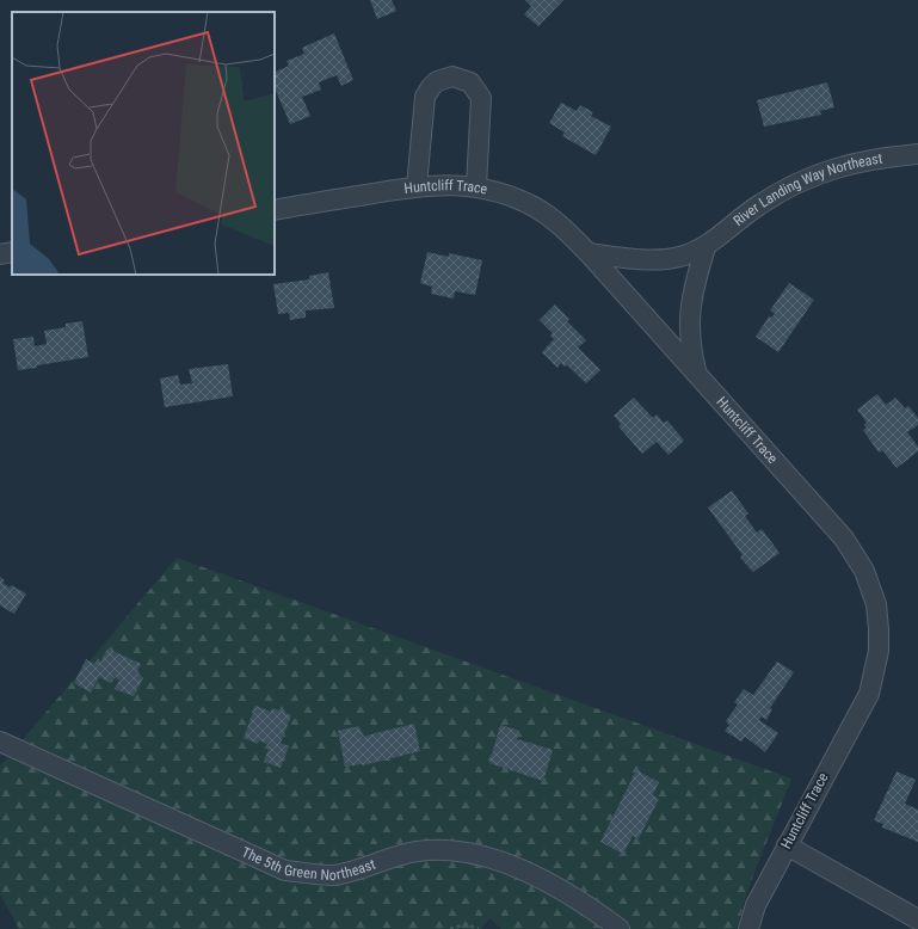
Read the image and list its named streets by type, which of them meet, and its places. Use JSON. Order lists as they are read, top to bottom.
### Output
{
  "streets": {
    "street": ["Huntcliff Trace", "River Landing Way Northeast", "The 5th Green Northeast"]
  },
  "crossings": [
    ["Huntcliff Trace", "River Landing Way Northeast"]
  ]
}
